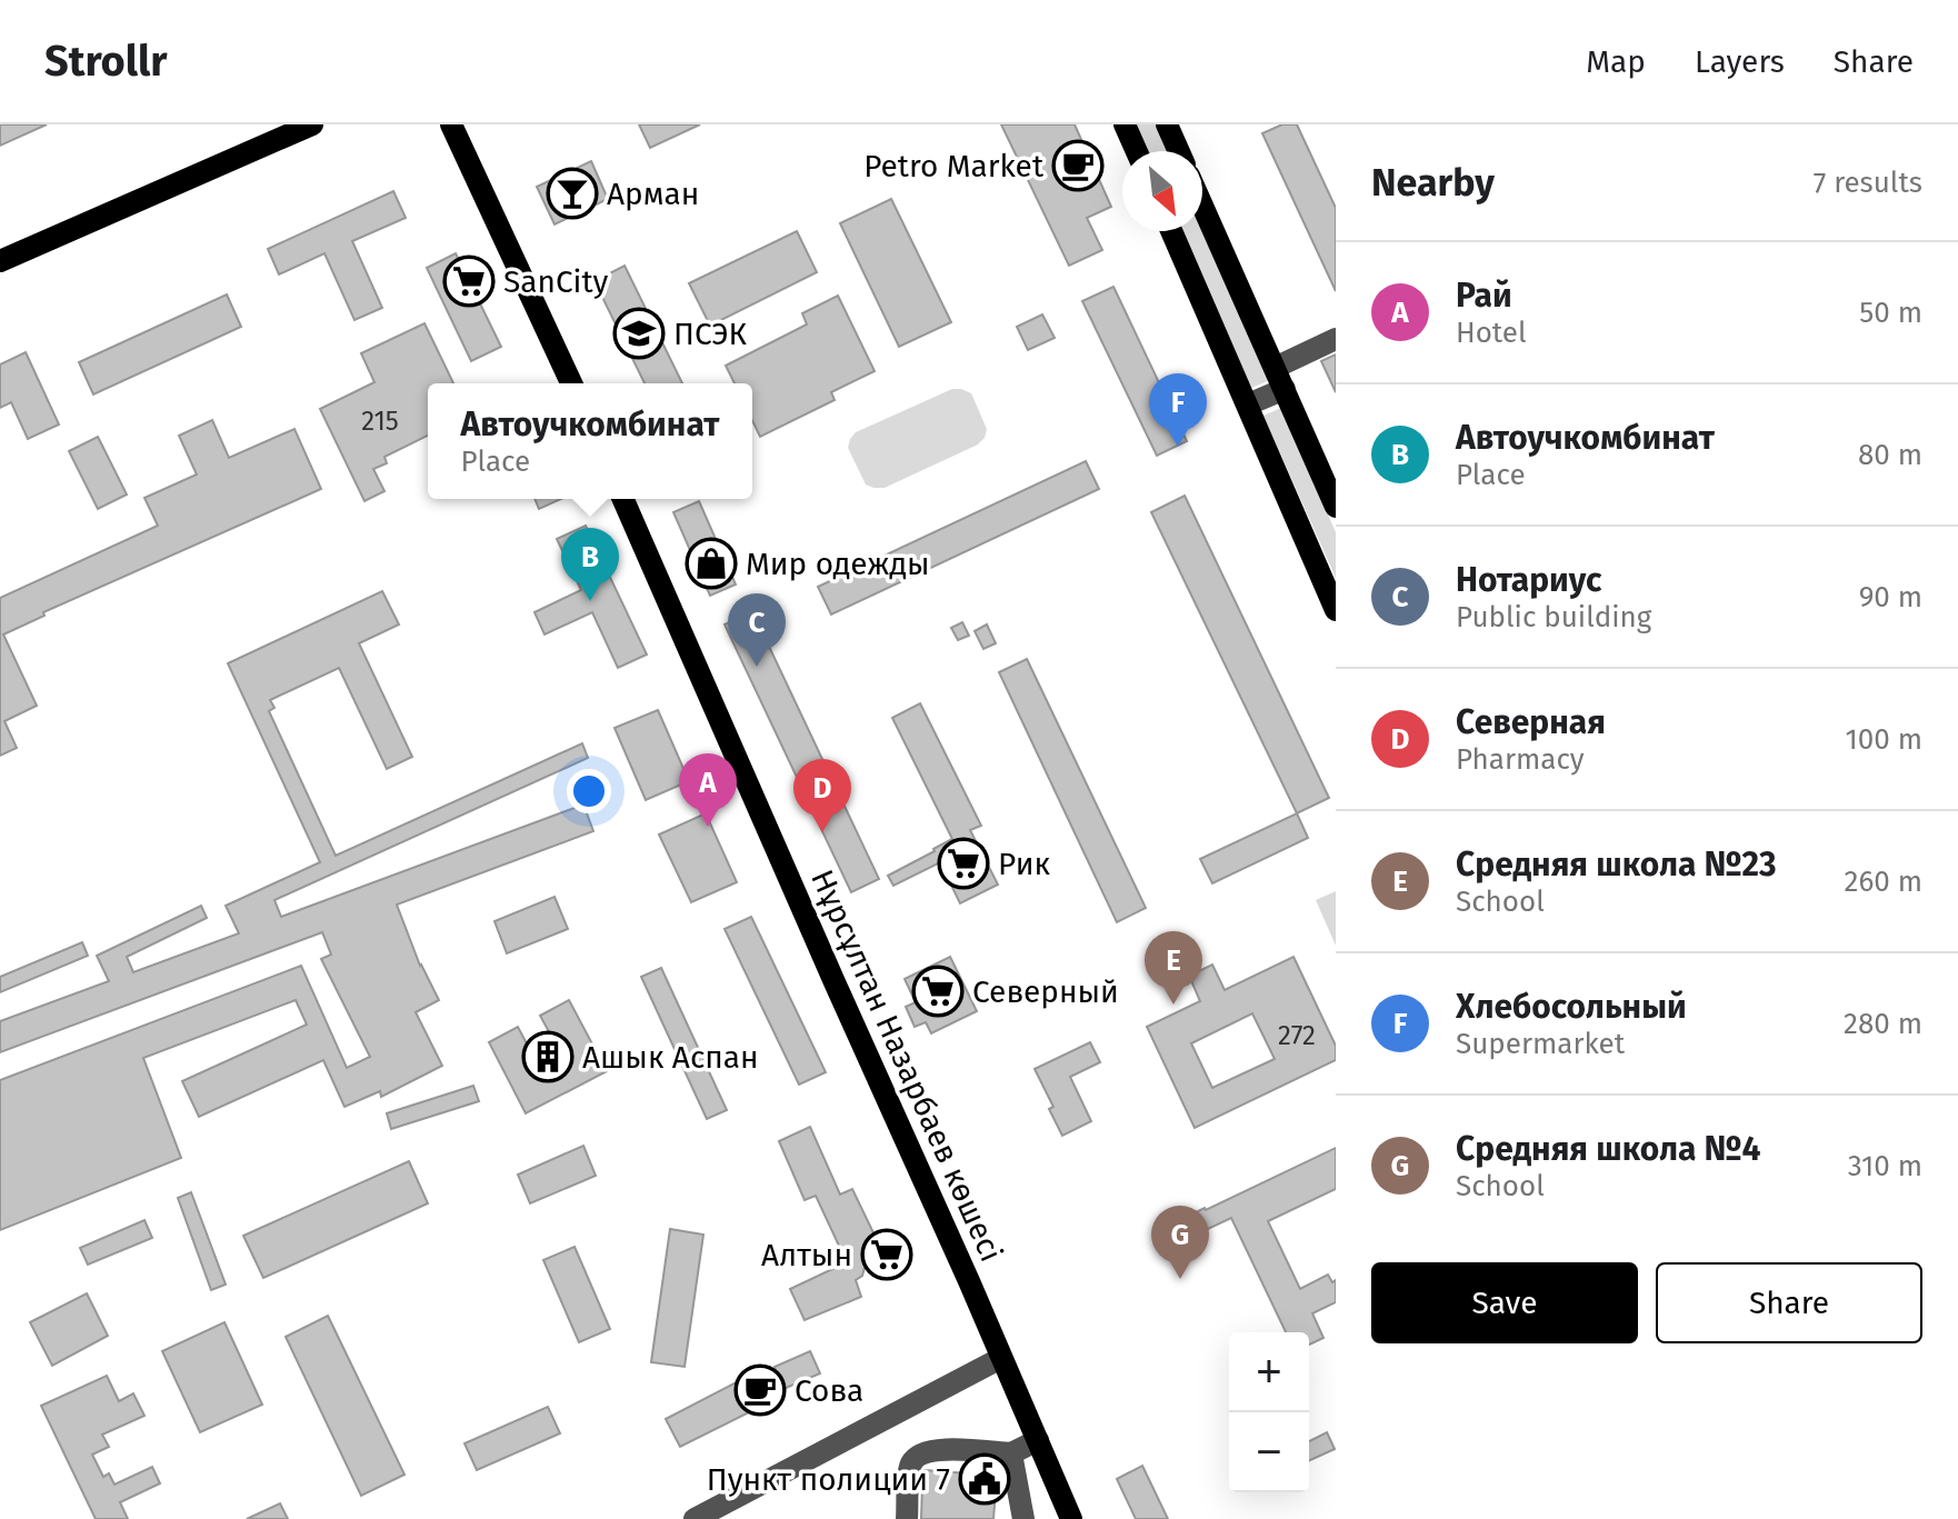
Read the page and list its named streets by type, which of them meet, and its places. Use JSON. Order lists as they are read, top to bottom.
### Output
{
  "streets": {
    "main road": ["Нұрсұлтан Назарбаев көшесі"]
  },
  "places": {
    "cafe": ["Petro Market", "Сова"],
    "bar": ["Арман"],
    "supermarket": [
      "SanCity",
      "Рик",
      "Северный",
      "Алтын"
    ],
    "school or university": ["ПСЭК"],
    "shop": ["Мир одежды"],
    "building": ["Ашык Аспан"],
    "public building": ["Пункт полиции 7"]
  },
  "house_numbers": ["215", "272"],
  "north": "bottom right",
  "page": {
    "header": "Strollr",
    "nav": ["Map", "Layers", "Share"],
    "heading": ["Nearby", "7 results"],
    "list": [
      {
        "mark": "A",
        "name": "Рай",
        "note": "Hotel",
        "value": "50 m"
      },
      {
        "mark": "B",
        "name": "Автоучкомбинат",
        "note": "Place",
        "value": "80 m"
      },
      {
        "mark": "C",
        "name": "Нотариус",
        "note": "Public building",
        "value": "90 m"
      },
      {
        "mark": "D",
        "name": "Северная",
        "note": "Pharmacy",
        "value": "100 m"
      },
      {
        "mark": "E",
        "name": "Средняя школа №23",
        "note": "School",
        "value": "260 m"
      },
      {
        "mark": "F",
        "name": "Хлебосольный",
        "note": "Supermarket",
        "value": "280 m"
      },
      {
        "mark": "G",
        "name": "Средняя школа №4",
        "note": "School",
        "value": "310 m"
      }
    ],
    "pins": [
      "F",
      "B",
      "C",
      "A",
      "D",
      "E",
      "G"
    ],
    "popup": ["Автоучкомбинат", "Place"],
    "buttons": ["Save", "Share"],
    "map_buttons": ["+", "−"]
  }
}
